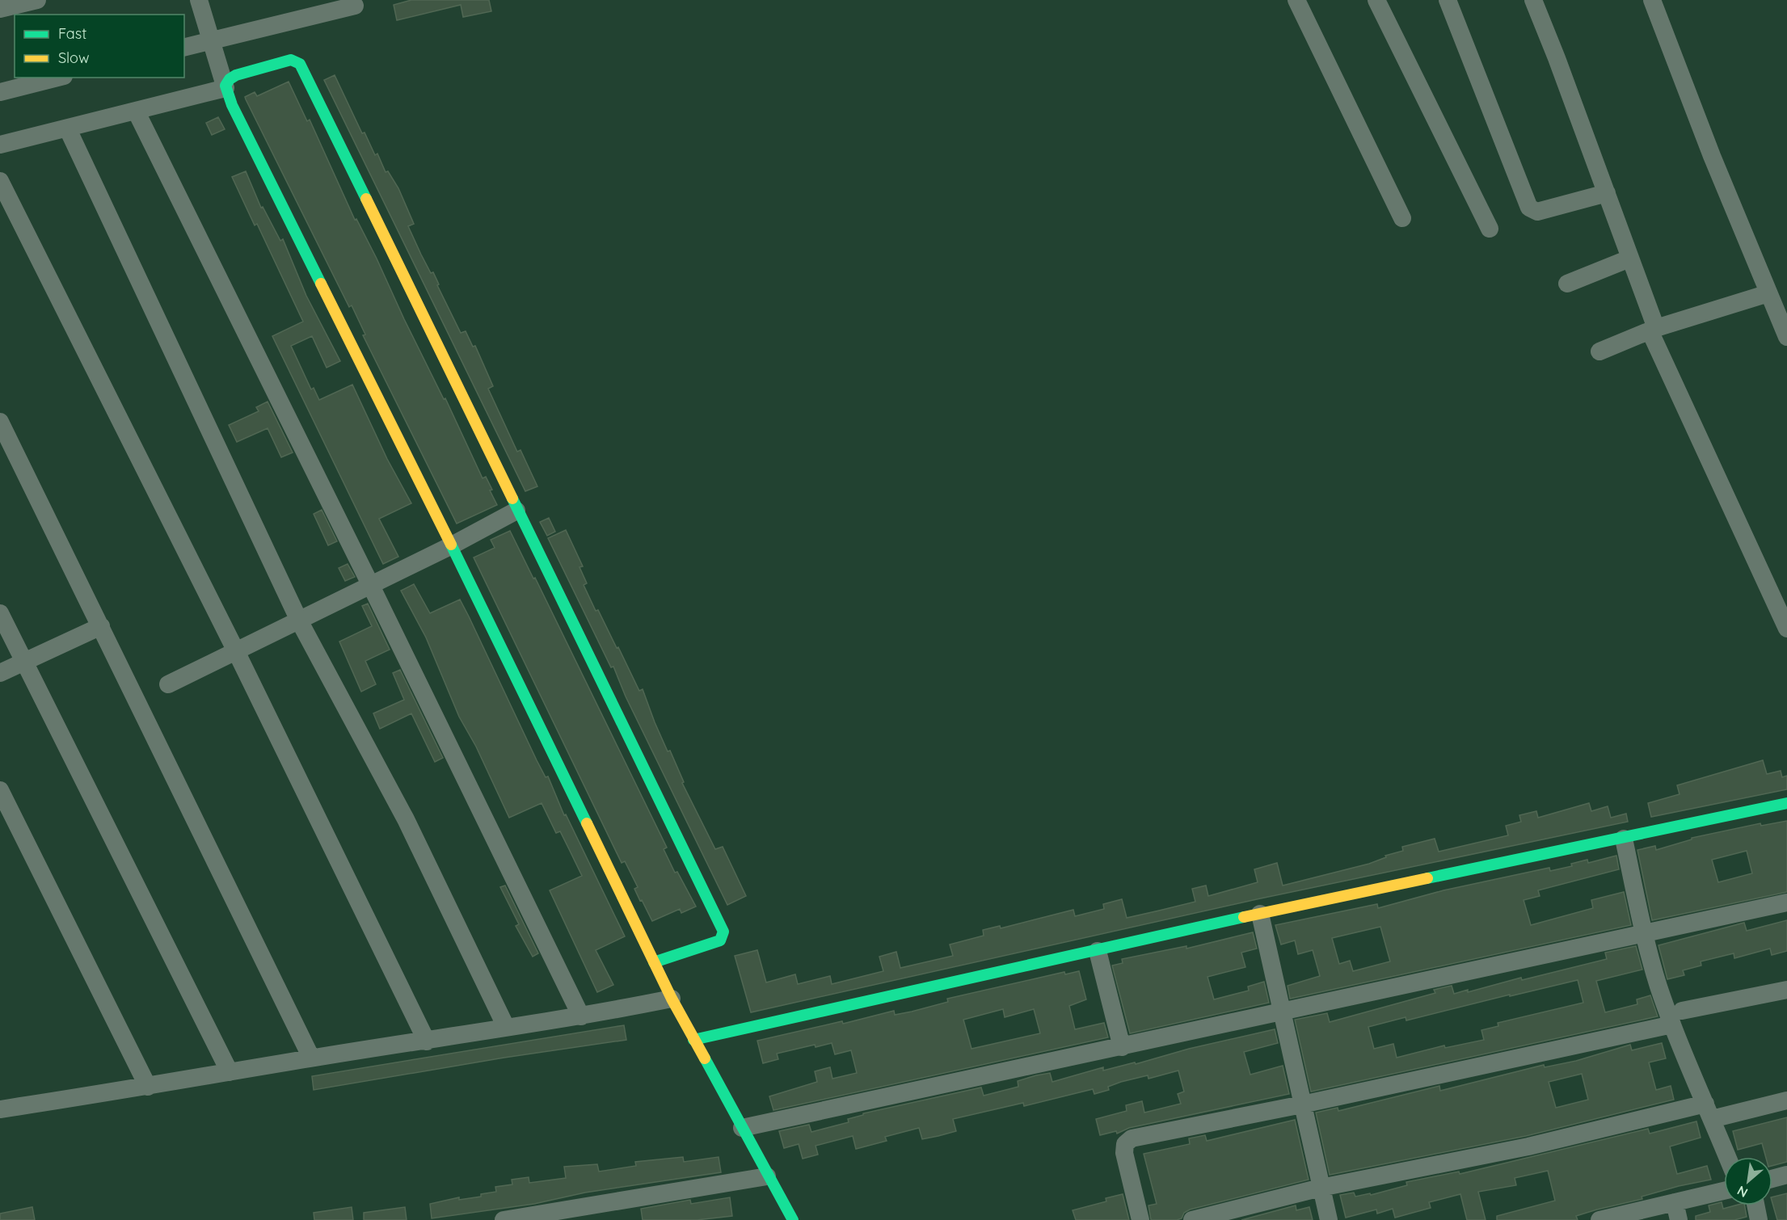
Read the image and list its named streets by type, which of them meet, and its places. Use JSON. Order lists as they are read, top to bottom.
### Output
{
  "legend": ["Fast", "Slow"],
  "north": "bottom left"
}
